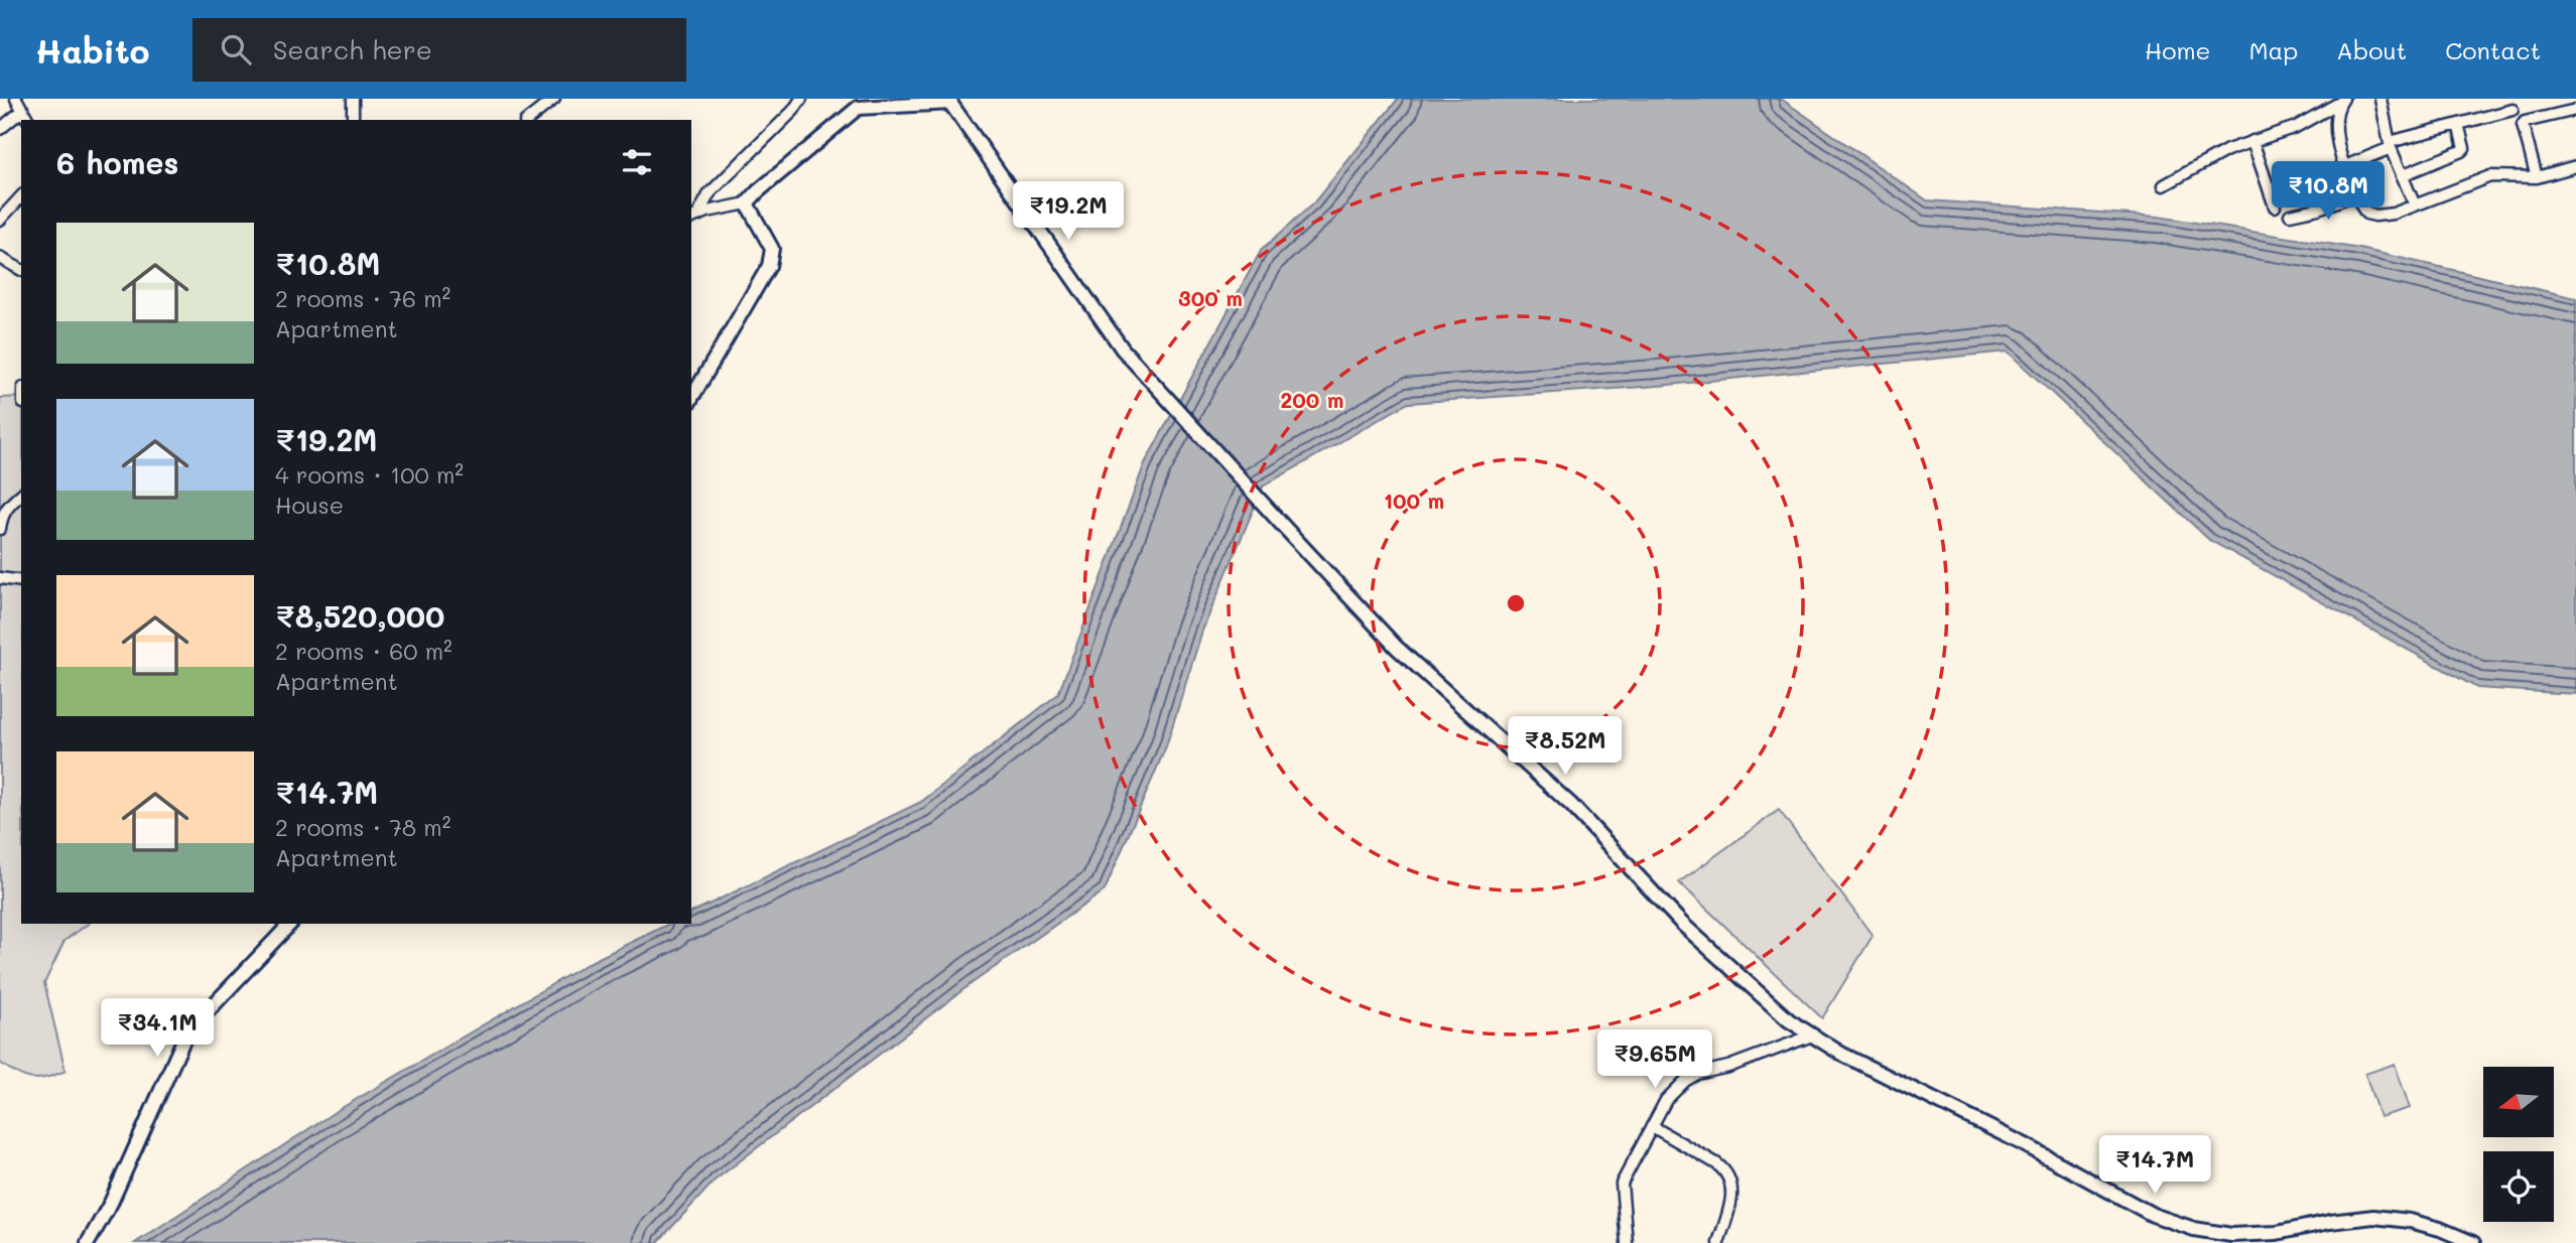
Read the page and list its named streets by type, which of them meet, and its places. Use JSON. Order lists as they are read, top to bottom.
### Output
{
  "north": "left",
  "page": {
    "header": "Habito",
    "search": "Search here",
    "nav": [
      "Home",
      "Map",
      "About",
      "Contact"
    ],
    "heading": "6 homes",
    "price": [
      "₹10.8M",
      "₹19.2M",
      "₹8.52M",
      "₹34.1M",
      "₹9.65M",
      "₹14.7M"
    ],
    "list": [
      {
        "name": "₹10.8M",
        "note": "2 rooms · 76 m² · Apartment"
      },
      {
        "name": "₹19.2M",
        "note": "4 rooms · 100 m² · House"
      },
      {
        "name": "₹8,520,000",
        "note": "2 rooms · 60 m² · Apartment"
      },
      {
        "name": "₹14.7M",
        "note": "2 rooms · 78 m² · Apartment"
      }
    ]
  },
  "rings": ["300 m", "200 m", "100 m"]
}
